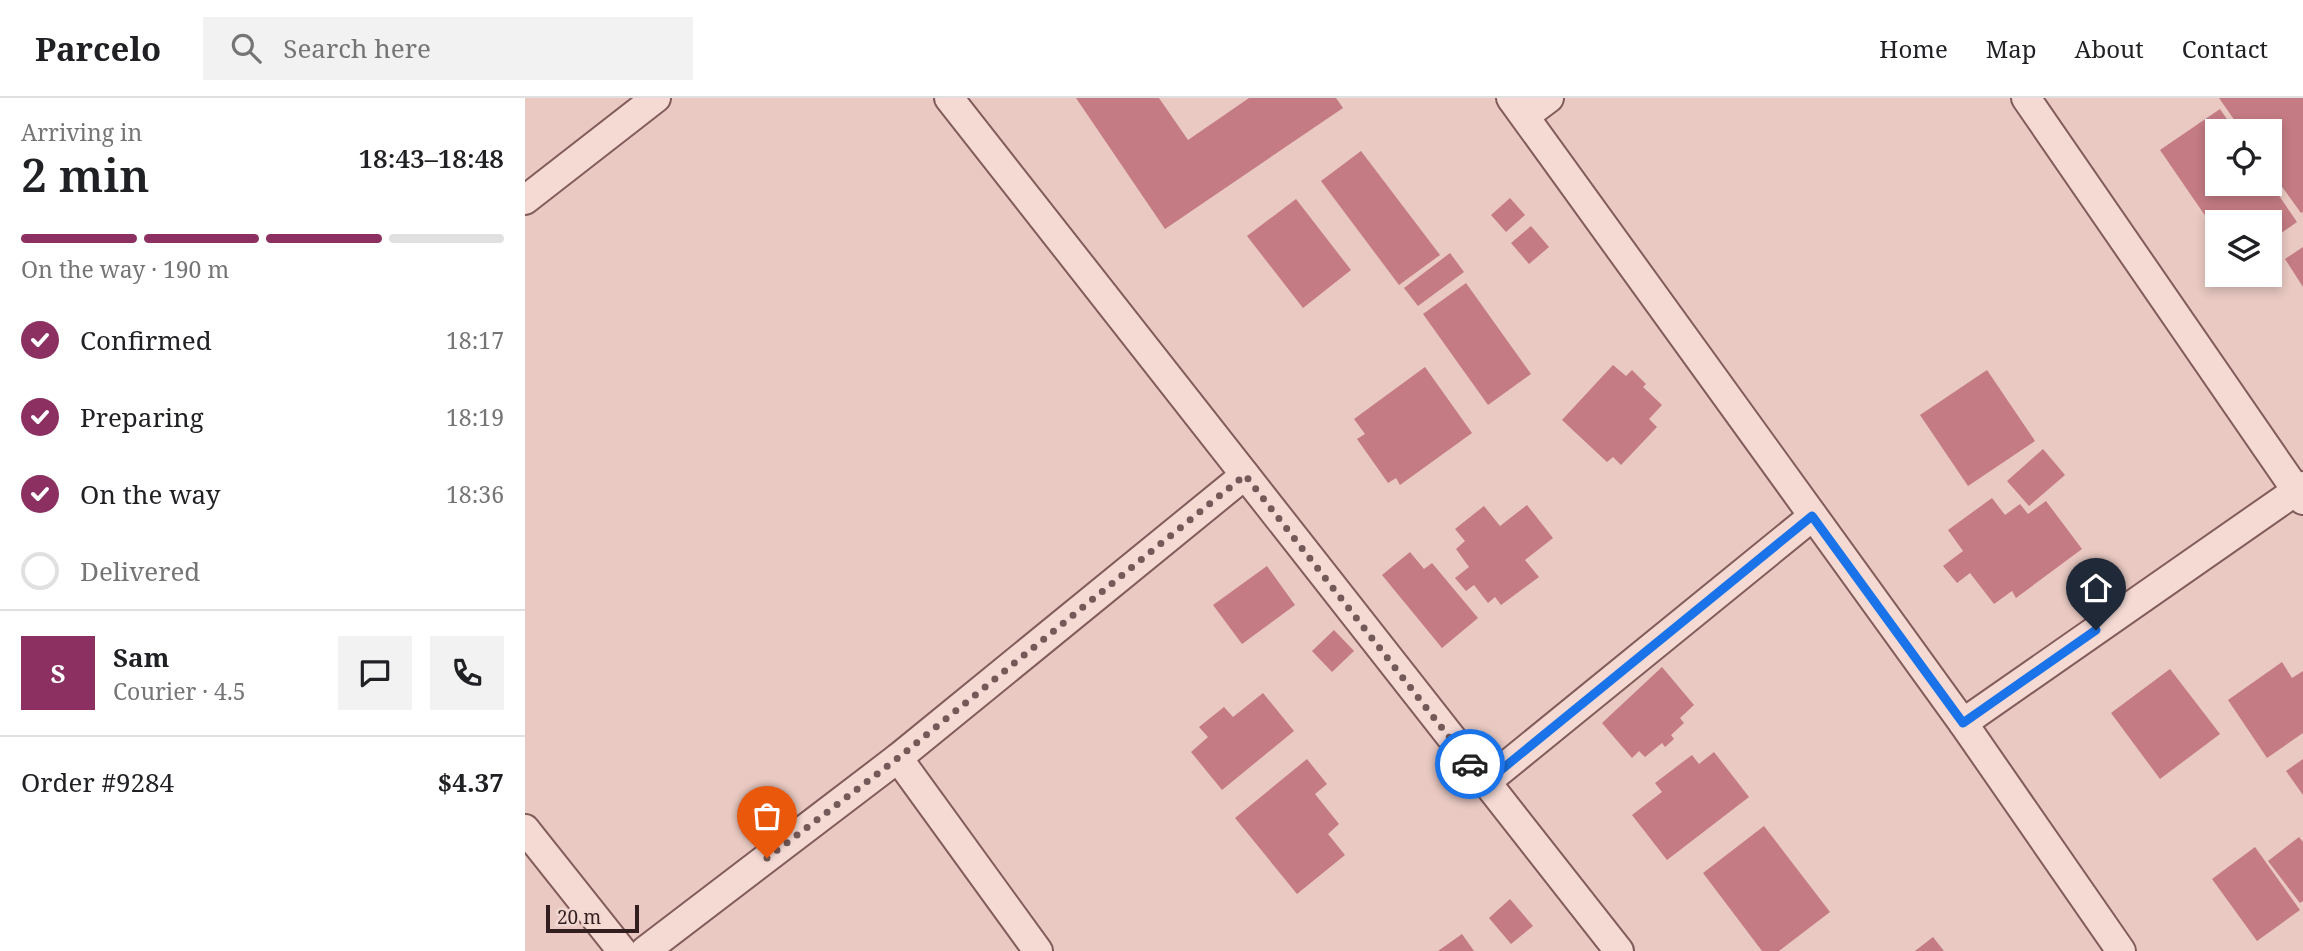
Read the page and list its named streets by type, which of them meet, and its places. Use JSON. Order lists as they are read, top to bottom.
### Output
{
  "scale_bar": "20 m",
  "page": {
    "header": "Parcelo",
    "search": "Search here",
    "nav": [
      "Home",
      "Map",
      "About",
      "Contact"
    ],
    "heading": ["2 min", "Arriving in", "18:43–18:48"],
    "panel": [
      "Sam",
      "Courier · 4.5",
      "Order #9284",
      "$4.37"
    ],
    "bar": "On the way · 190 m",
    "list": [
      ["Confirmed", "18:17"],
      ["Preparing", "18:19"],
      ["On the way", "18:36"],
      "Delivered"
    ],
    "round": "S",
    "scale": "20 m"
  }
}
